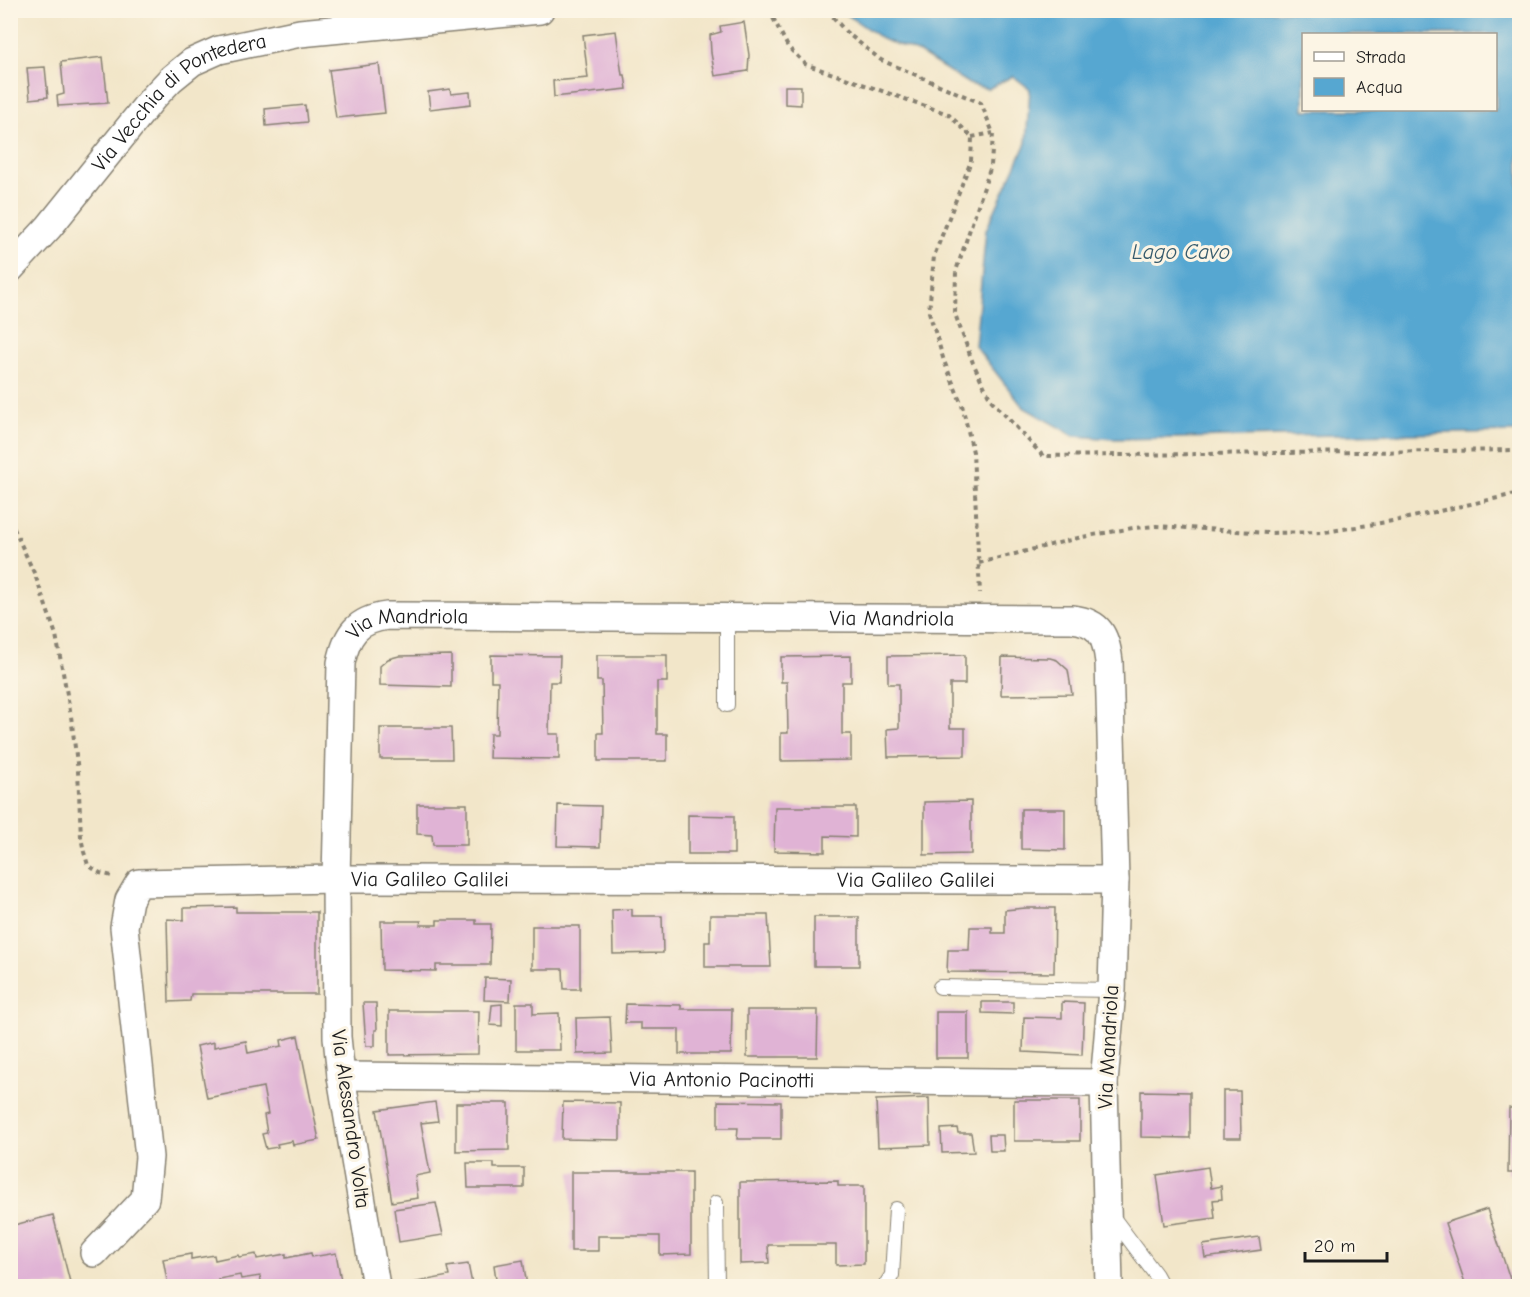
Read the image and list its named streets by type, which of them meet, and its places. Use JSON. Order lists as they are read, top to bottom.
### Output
{
  "streets": {
    "street": [
      "Via Vecchia di Pontedera",
      "Via Mandriola",
      "Via Galileo Galilei",
      "Via Antonio Pacinotti",
      "Via Alessandro Volta"
    ]
  },
  "crossings": [
    ["Via Mandriola", "Via Galileo Galilei"],
    ["Via Mandriola", "Via Antonio Pacinotti"],
    ["Via Mandriola", "Via Alessandro Volta"],
    ["Via Galileo Galilei", "Via Alessandro Volta"],
    ["Via Antonio Pacinotti", "Via Alessandro Volta"]
  ],
  "water": ["Lago Cavo"],
  "legend": ["Strada", "Acqua"],
  "scale_bar": "20 m"
}
